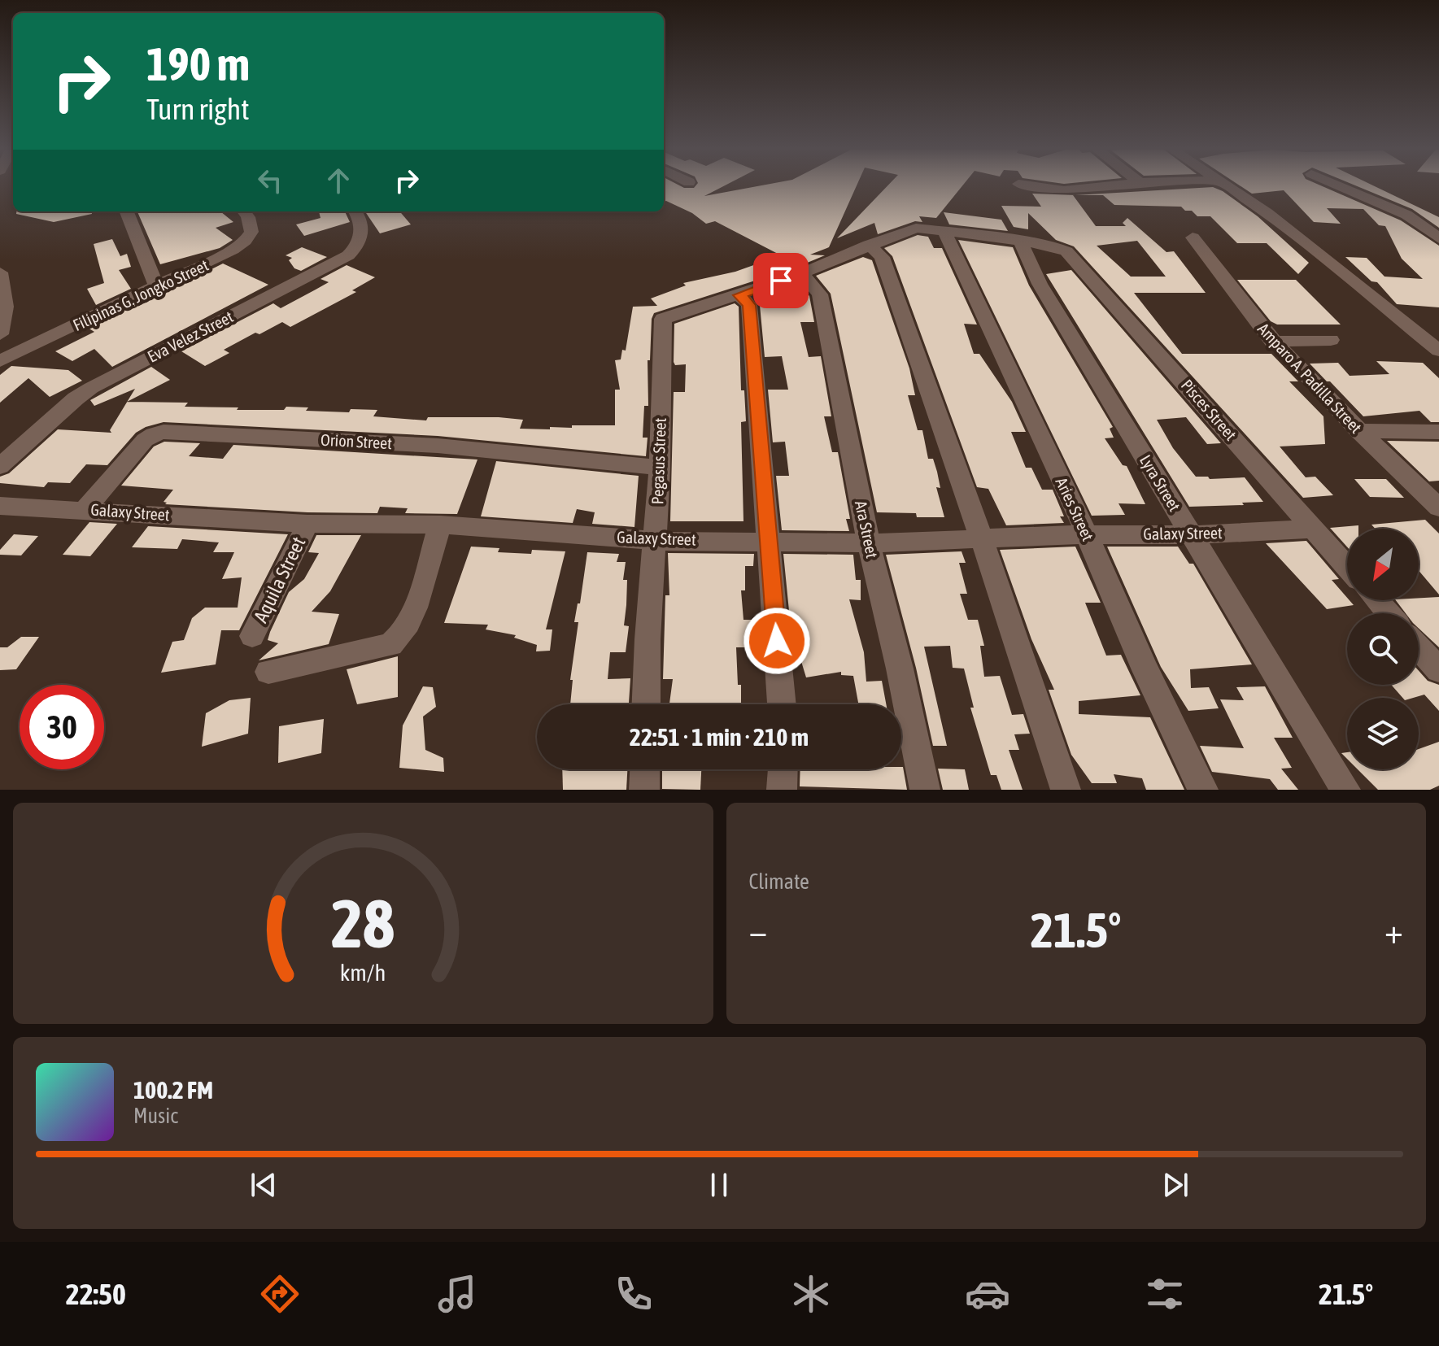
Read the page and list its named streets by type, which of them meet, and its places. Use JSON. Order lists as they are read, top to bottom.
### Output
{
  "streets": {
    "street": [
      "Filipinas G. Jongko Street",
      "Eva Velez Street",
      "Amparo A. Padilla Street",
      "Pisces Street",
      "Orion Street",
      "Pegasus Street",
      "Lyra Street",
      "Aries Street",
      "Galaxy Street",
      "Ara Street",
      "Aquila Street"
    ]
  },
  "crossings": [
    ["Pisces Street", "Lyra Street"],
    ["Pisces Street", "Galaxy Street"],
    ["Orion Street", "Pegasus Street"],
    ["Orion Street", "Galaxy Street"],
    ["Pegasus Street", "Galaxy Street"],
    ["Lyra Street", "Galaxy Street"],
    ["Aries Street", "Galaxy Street"],
    ["Galaxy Street", "Ara Street"],
    ["Galaxy Street", "Aquila Street"]
  ],
  "north": "bottom left",
  "page": {
    "turn": ["190 m", "Turn right"],
    "limit": "30",
    "trip": "22:51 · 1 min · 210 m",
    "tile": "Climate",
    "heat": ["−", "21.5°", "+"],
    "song": ["100.2 FM", "Music"],
    "tabs": ["22:50", "21.5°"],
    "gauge": ["28", "km/h"]
  }
}
